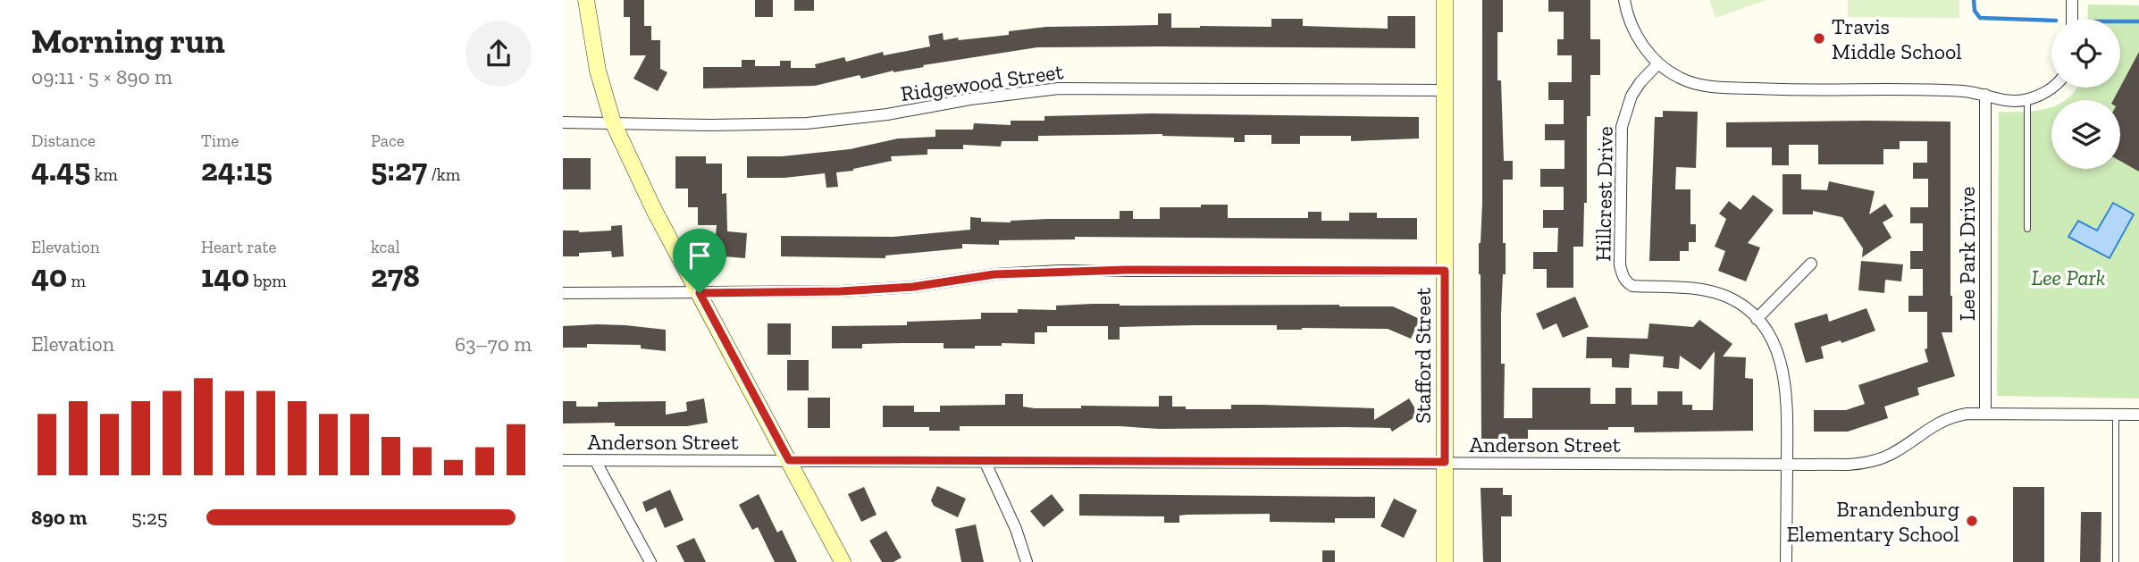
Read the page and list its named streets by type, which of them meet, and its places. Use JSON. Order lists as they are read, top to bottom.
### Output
{
  "streets": {
    "street": [
      "Ridgewood Street",
      "Hillcrest Drive",
      "Lee Park Drive",
      "Stafford Street",
      "Anderson Street"
    ]
  },
  "crossings": [
    ["Ridgewood Street", "Stafford Street"],
    ["Hillcrest Drive", "Anderson Street"],
    ["Lee Park Drive", "Anderson Street"],
    ["Stafford Street", "Anderson Street"]
  ],
  "parks": ["Lee Park"],
  "places": ["Travis Middle School", "Brandenburg Elementary School"],
  "page": {
    "heading": ["Morning run", "09:11 · 5 × 890 m"],
    "stats": [
      ["Distance", "4.45 km"],
      ["Time", "24:15"],
      ["Pace", "5:27 /km"],
      ["Elevation", "40 m"],
      ["Heart rate", "140 bpm"],
      ["kcal", "278"]
    ],
    "chart": ["Elevation", "63–70 m"],
    "list": [
      {
        "name": "890 m",
        "note": "5:25"
      }
    ]
  }
}
